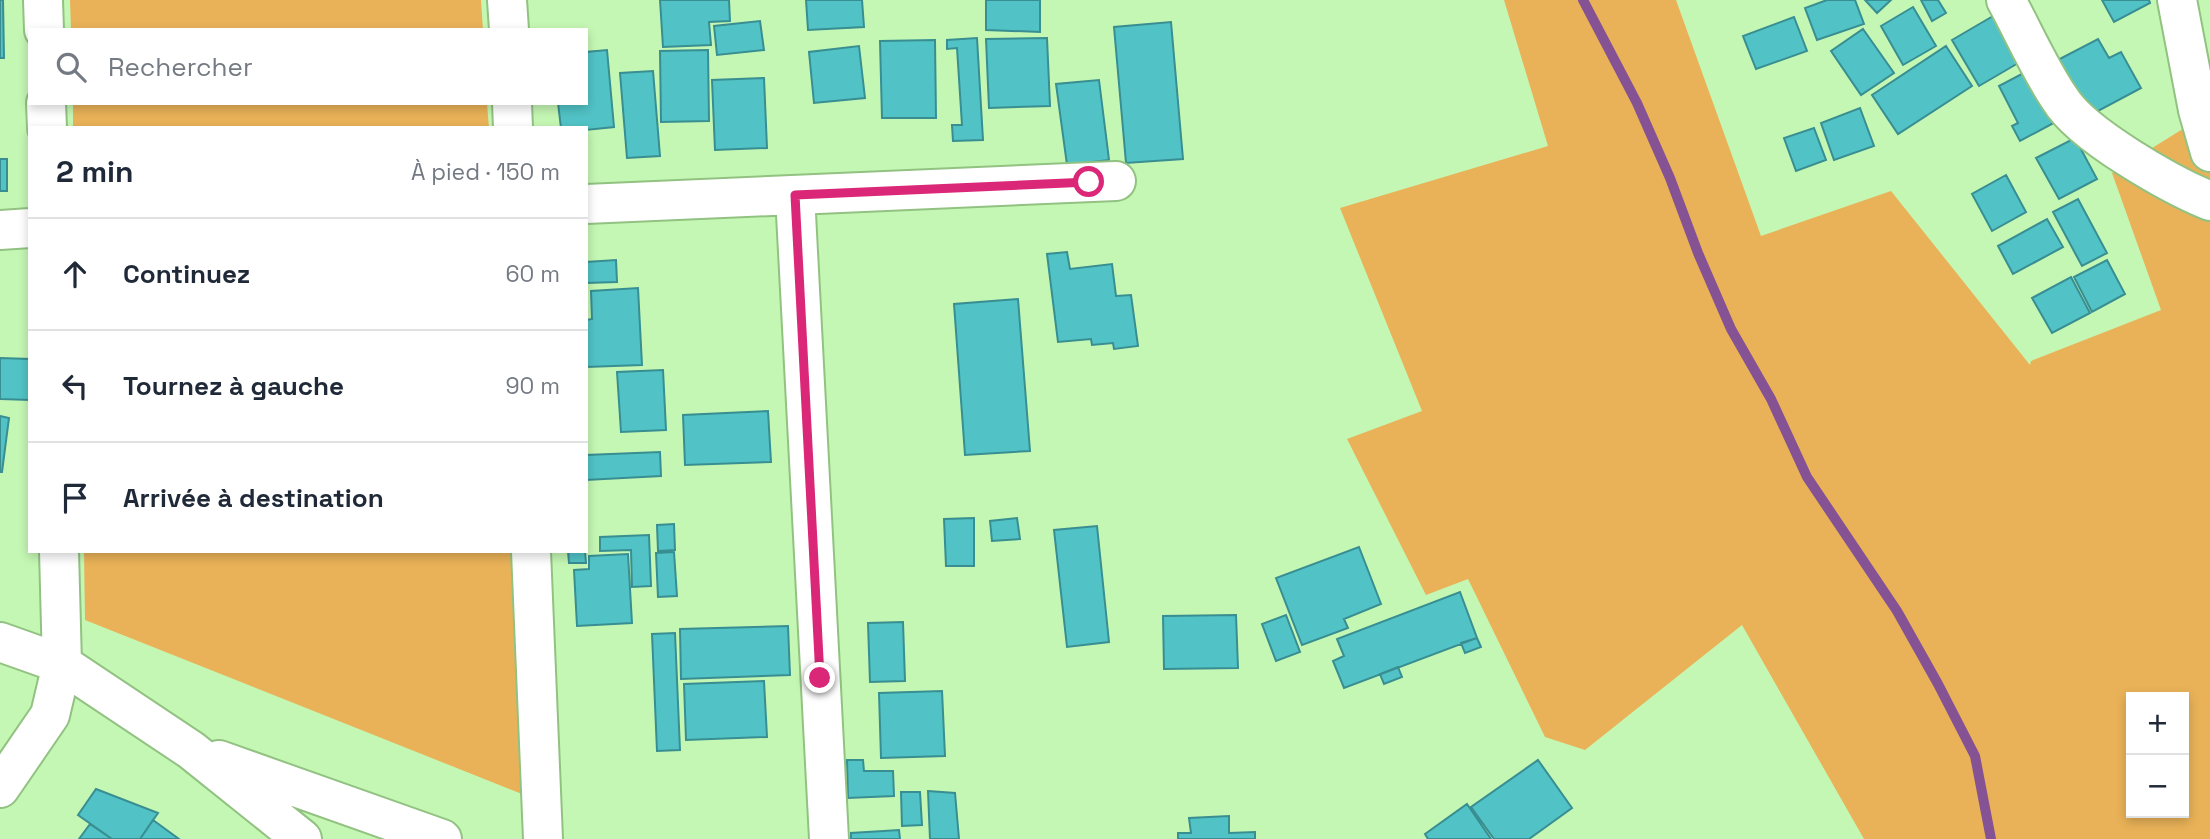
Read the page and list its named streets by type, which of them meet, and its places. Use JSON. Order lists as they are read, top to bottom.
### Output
{
  "page": {
    "search": "Rechercher",
    "heading": ["2 min", "À pied · 150 m"],
    "list": [
      ["Continuez", "60 m"],
      ["Tournez à gauche", "90 m"],
      "Arrivée à destination"
    ],
    "map_buttons": ["+", "−"]
  }
}
